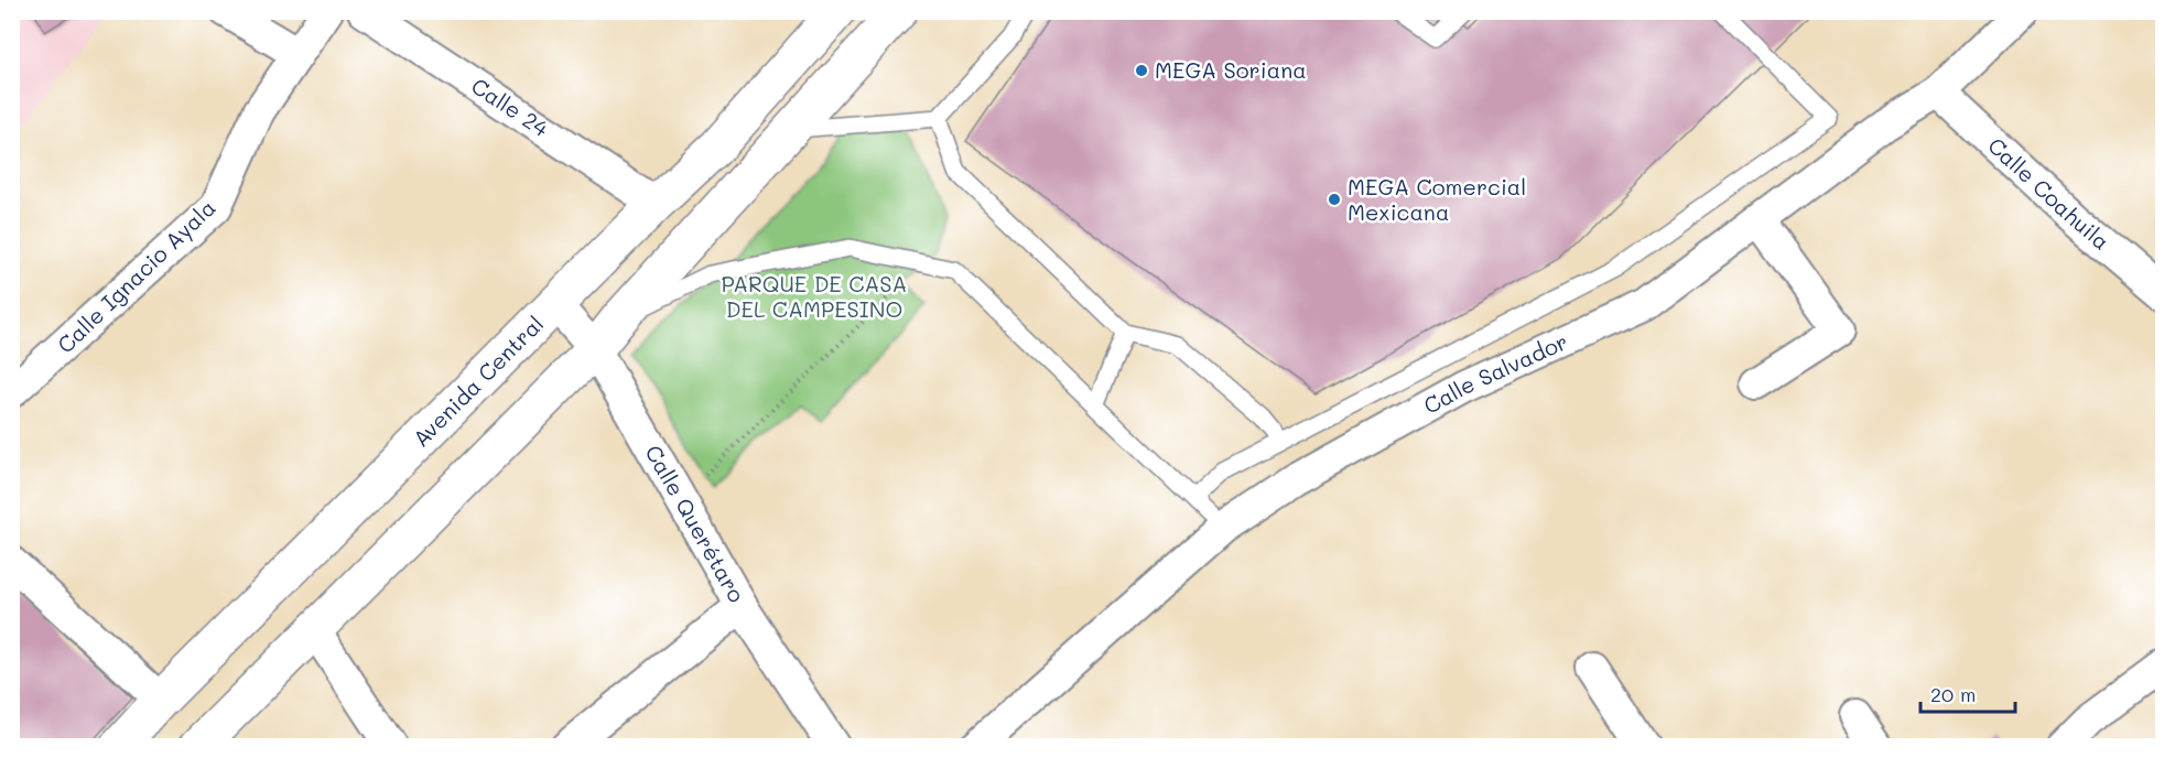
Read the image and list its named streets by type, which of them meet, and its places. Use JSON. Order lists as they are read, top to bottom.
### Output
{
  "streets": {
    "main road": ["Avenida Central"],
    "street": [
      "Calle 24",
      "Calle Coahuila",
      "Calle Ignacio Ayala",
      "Calle Salvador",
      "Calle Querétaro"
    ]
  },
  "crossings": [
    ["Calle 24", "Avenida Central"],
    ["Calle Coahuila", "Calle Salvador"],
    ["Avenida Central", "Calle Querétaro"]
  ],
  "parks": ["PARQUE DE CASA DEL CAMPESINO"],
  "places": ["MEGA Soriana", "MEGA Comercial Mexicana"],
  "scale_bar": "20 m"
}
